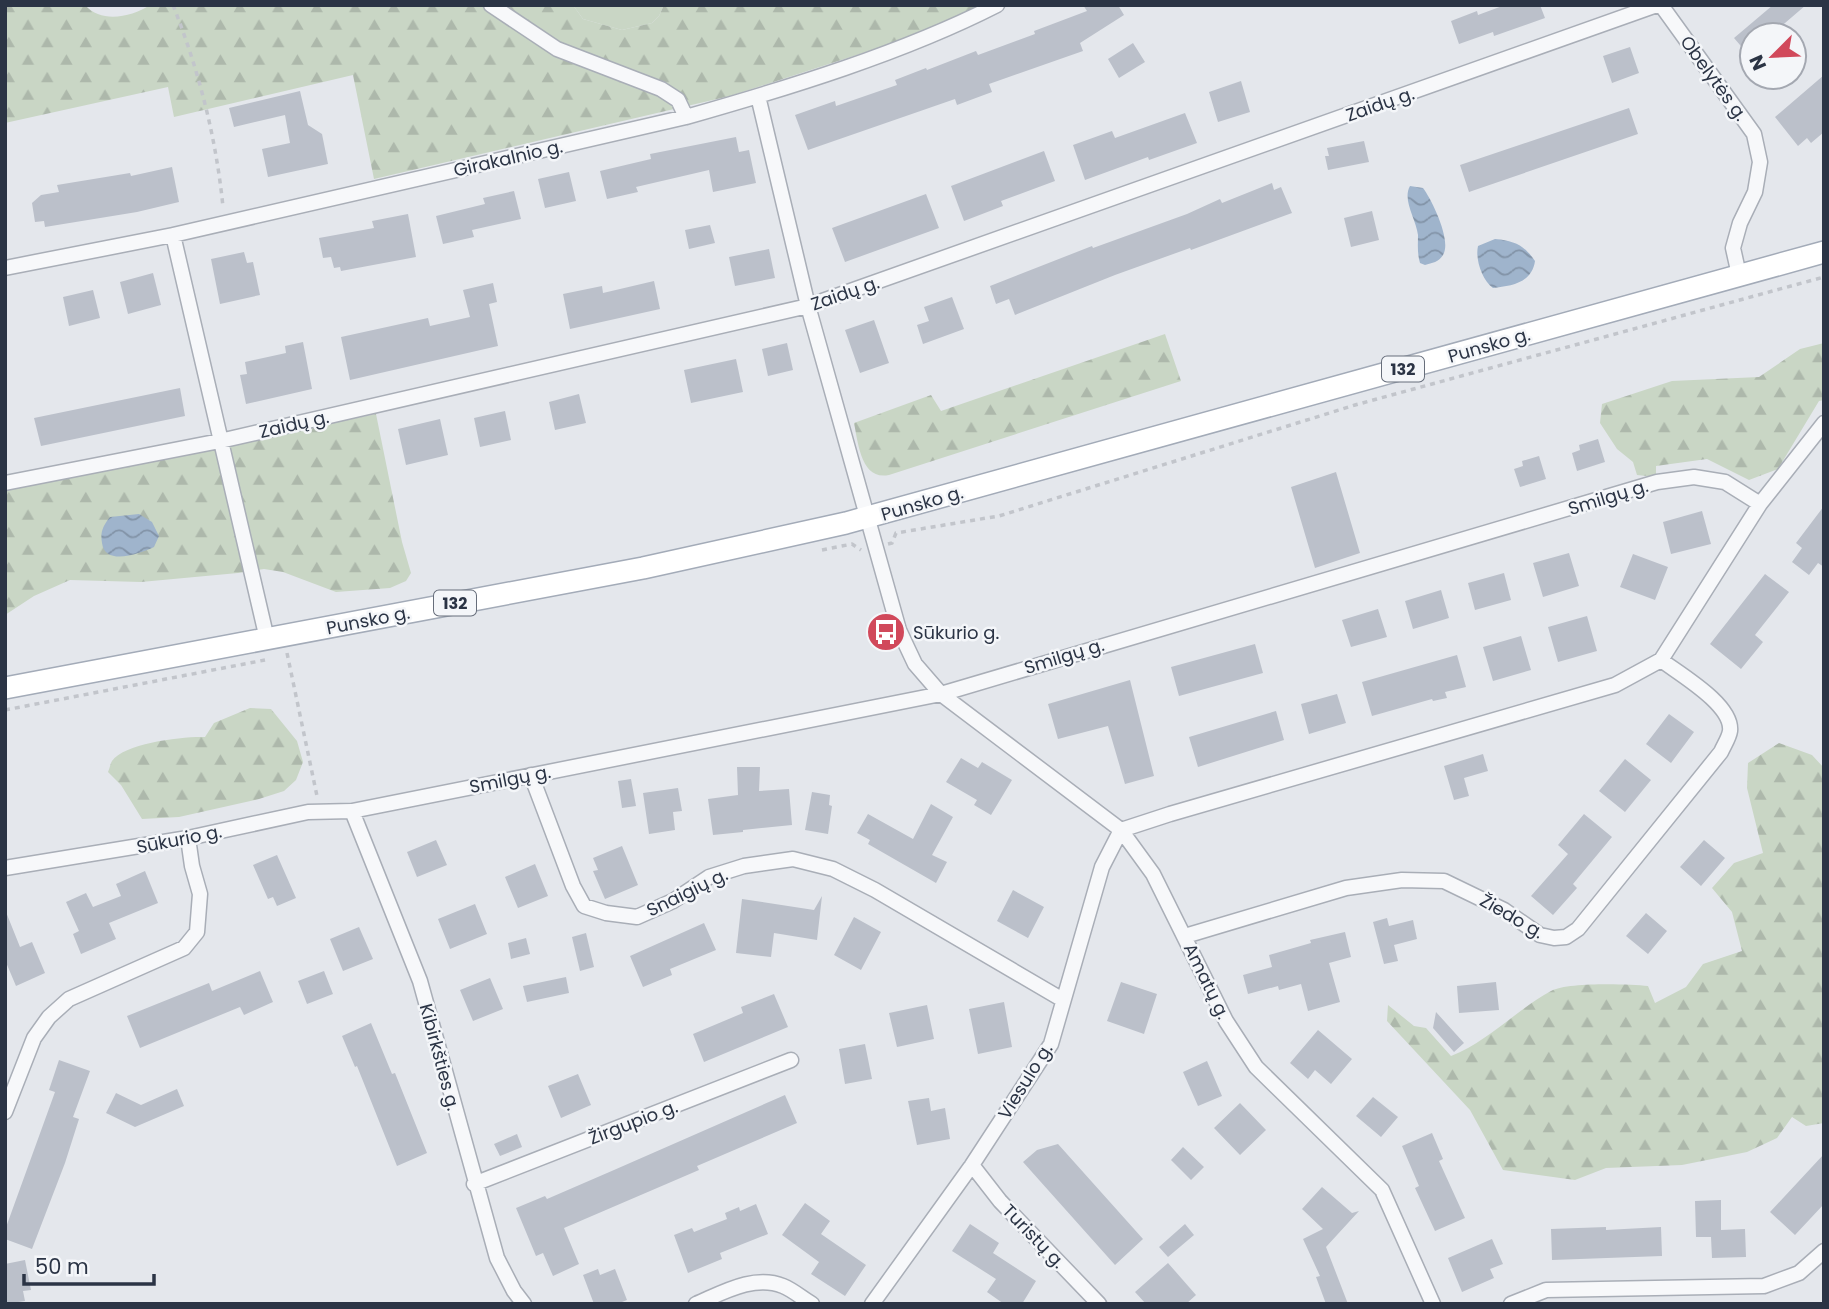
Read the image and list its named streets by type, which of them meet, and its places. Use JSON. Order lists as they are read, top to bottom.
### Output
{
  "streets": {
    "main road": ["Punsko g.", "132"],
    "street": [
      "Obelytės g.",
      "Zaidų g.",
      "Girakalnio g.",
      "Smilgų g.",
      "Sūkurio g.",
      "Snaigių g.",
      "Žiedo g.",
      "Amatų g.",
      "Kibirkšties g.",
      "Viesulo g.",
      "Žirgupio g.",
      "Turistų g."
    ]
  },
  "crossings": [
    ["Obelytės g.", "Zaidų g."],
    ["Obelytės g.", "Punsko g."],
    ["Zaidų g.", "Amatų g."],
    ["Girakalnio g.", "Amatų g."],
    ["Punsko g.", "Amatų g."],
    ["Smilgų g.", "Sūkurio g."],
    ["Smilgų g.", "Snaigių g."],
    ["Smilgų g.", "Amatų g."],
    ["Smilgų g.", "Kibirkšties g."],
    ["Sūkurio g.", "Kibirkšties g."],
    ["Snaigių g.", "Viesulo g."],
    ["Žiedo g.", "Amatų g."],
    ["Amatų g.", "Viesulo g."],
    ["Kibirkšties g.", "Žirgupio g."],
    ["Viesulo g.", "Turistų g."]
  ],
  "places": {
    "bus stop": ["Sūkurio g."]
  },
  "scale_bar": "50 m",
  "north": "bottom left"
}
